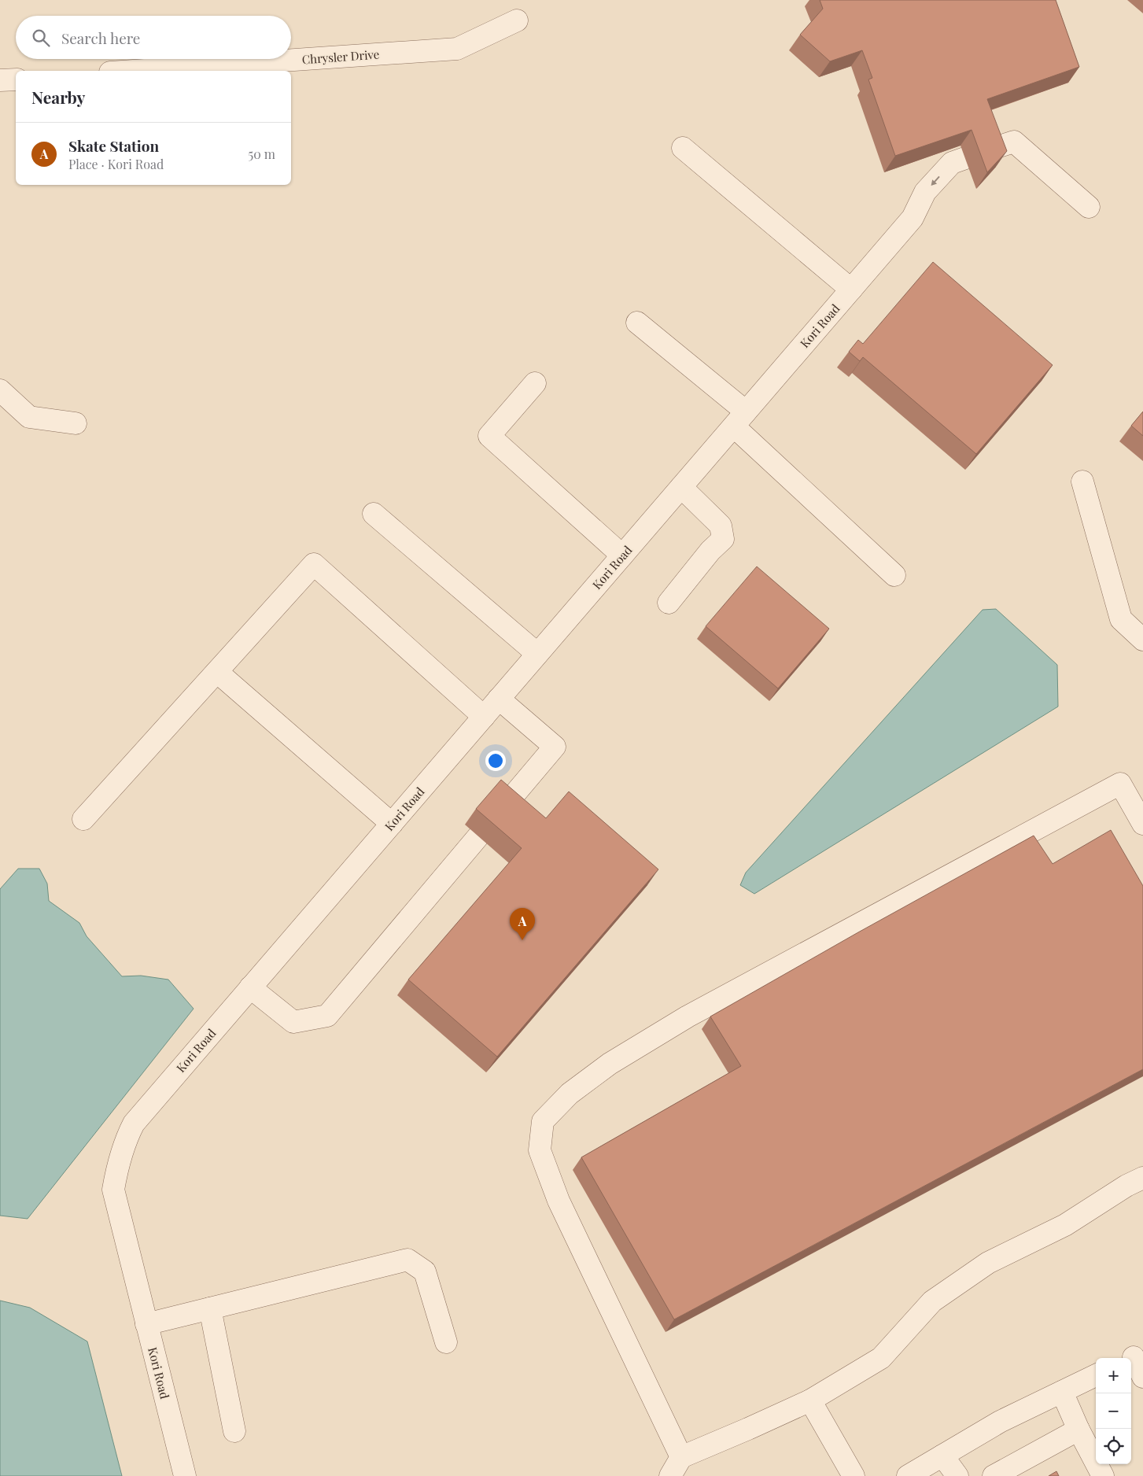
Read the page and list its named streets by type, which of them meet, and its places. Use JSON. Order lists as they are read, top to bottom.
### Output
{
  "streets": {
    "street": ["Chrysler Drive", "Kori Road"]
  },
  "page": {
    "search": "Search here",
    "heading": "Nearby",
    "list": [
      {
        "mark": "A",
        "name": "Skate Station",
        "note": "Place · Kori Road",
        "value": "50 m"
      }
    ],
    "pins": "A",
    "map_buttons": ["+", "−"]
  }
}
